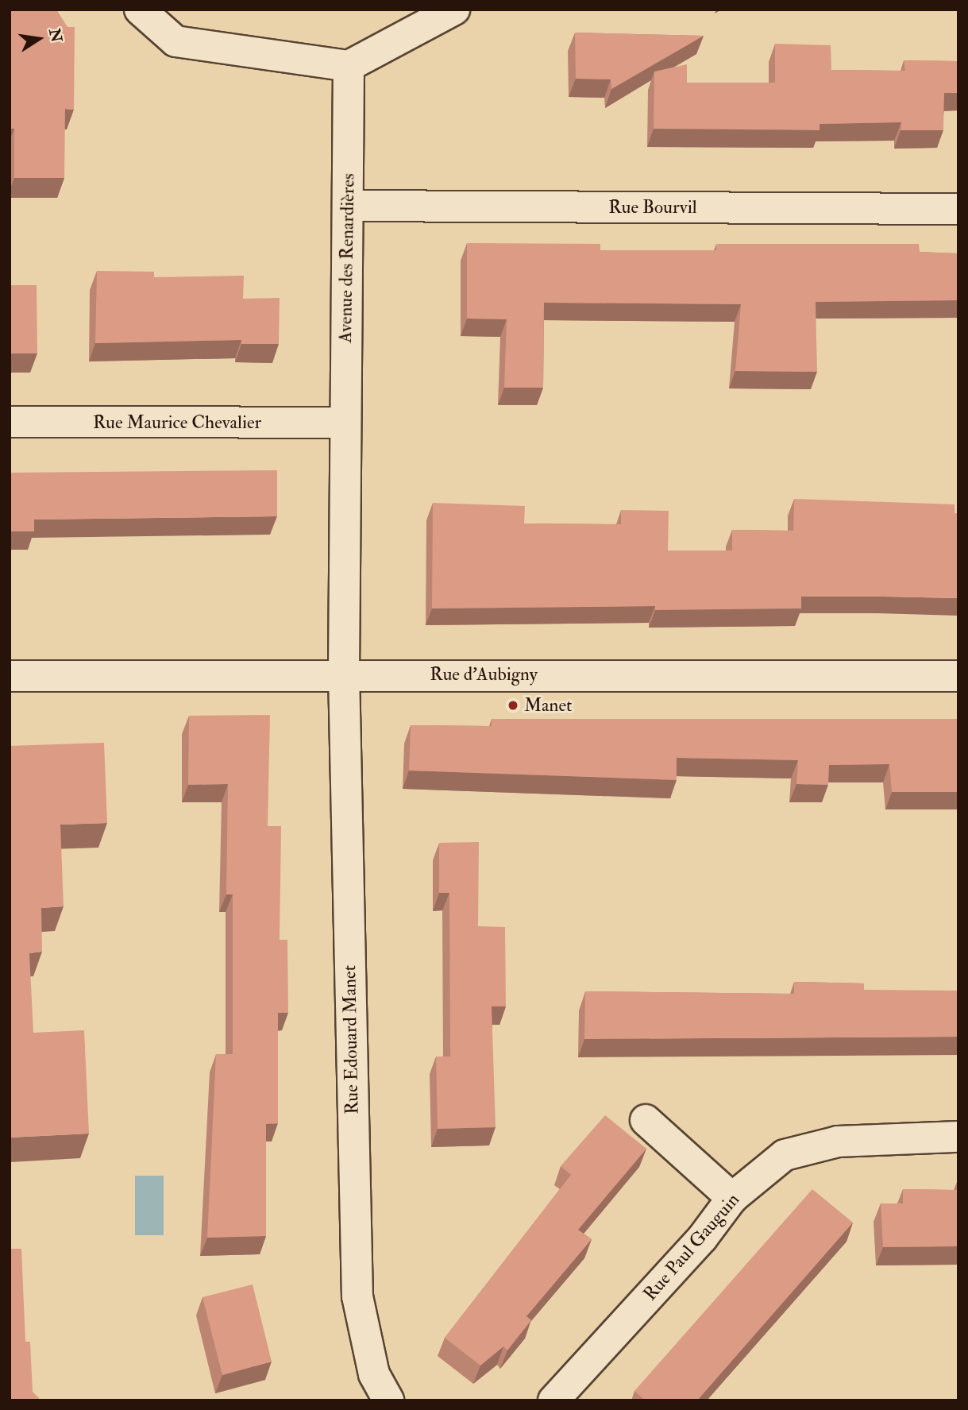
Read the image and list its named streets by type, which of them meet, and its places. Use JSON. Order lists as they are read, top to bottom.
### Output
{
  "streets": {
    "street": [
      "Rue Bourvil",
      "Avenue des Renardières",
      "Rue Maurice Chevalier",
      "Rue d'Aubigny",
      "Rue Edouard Manet",
      "Rue Paul Gauguin"
    ]
  },
  "crossings": [
    ["Rue Bourvil", "Avenue des Renardières"],
    ["Avenue des Renardières", "Rue Maurice Chevalier"],
    ["Avenue des Renardières", "Rue d'Aubigny"],
    ["Avenue des Renardières", "Rue Edouard Manet"],
    ["Rue d'Aubigny", "Rue Edouard Manet"]
  ],
  "places": ["Manet"],
  "north": "right"
}
